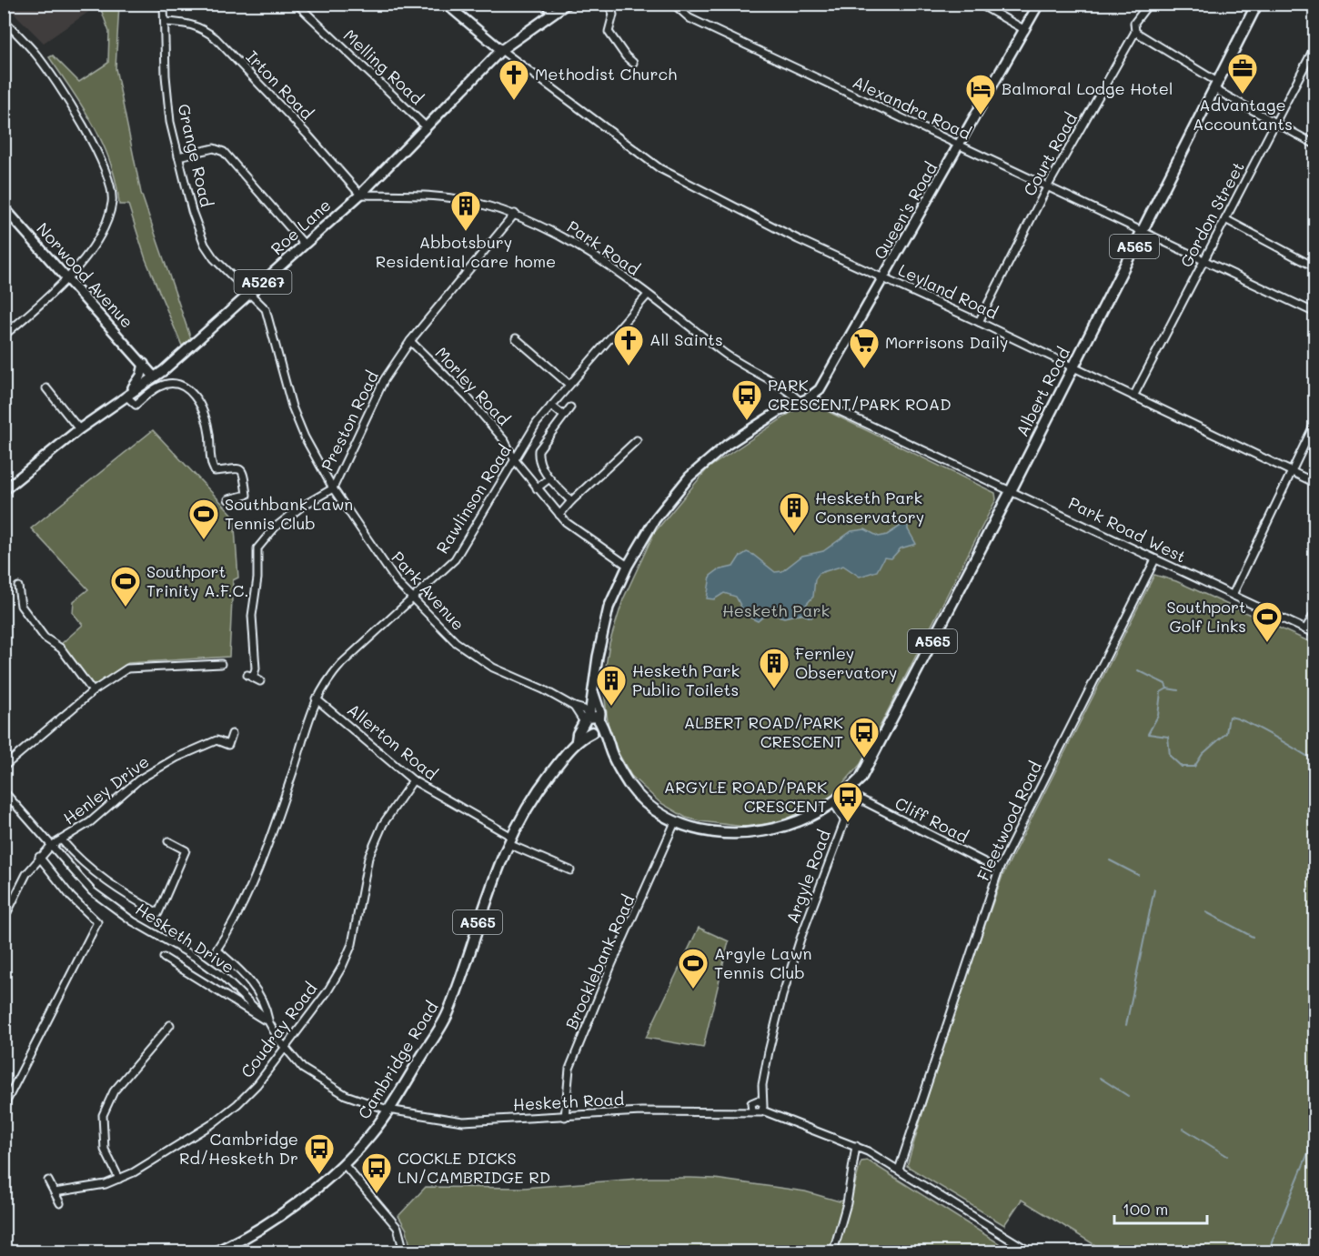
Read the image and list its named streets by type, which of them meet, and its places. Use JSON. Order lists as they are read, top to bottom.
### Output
{
  "streets": {
    "highway": ["A565", "Albert Road", "Cambridge Road"],
    "main road": [
      "Queen's Road",
      "Roe Lane",
      "Norwood Avenue",
      "A5267"
    ],
    "street": [
      "Melling Road",
      "Irton Road",
      "Alexandra Road",
      "Court Road",
      "Grange Road",
      "Gordon Street",
      "Park Road",
      "Leyland Road",
      "Morley Road",
      "Preston Road",
      "Rawlinson Road",
      "Park Road West",
      "Park Avenue",
      "Allerton Road",
      "Henley Drive",
      "Cliff Road",
      "Fleetwood Road",
      "Argyle Road",
      "Hesketh Drive",
      "Brocklebank Road",
      "Coudray Road",
      "Hesketh Road"
    ]
  },
  "crossings": [
    ["Melling Road", "Roe Lane"],
    ["Irton Road", "Grange Road"],
    ["Irton Road", "Roe Lane"],
    ["Irton Road", "Park Road"],
    ["Alexandra Road", "Court Road"],
    ["Alexandra Road", "Queen's Road"],
    ["Alexandra Road", "Gordon Street"],
    ["Alexandra Road", "Albert Road"],
    ["Court Road", "Leyland Road"],
    ["Grange Road", "Roe Lane"],
    ["Grange Road", "Park Avenue"],
    ["Queen's Road", "Park Road"],
    ["Queen's Road", "Leyland Road"],
    ["Queen's Road", "Morley Road"],
    ["Gordon Street", "Leyland Road"],
    ["Roe Lane", "Park Road"],
    ["Roe Lane", "Norwood Avenue"],
    ["Roe Lane", "Leyland Road"],
    ["Roe Lane", "Park Avenue"],
    ["A565", "Albert Road"],
    ["A565", "Park Avenue"],
    ["A565", "Cliff Road"],
    ["A565", "Argyle Road"],
    ["A565", "Brocklebank Road"],
    ["A565", "Cambridge Road"],
    ["Park Road", "Preston Road"],
    ["Park Road", "Rawlinson Road"],
    ["Leyland Road", "Albert Road"],
    ["Morley Road", "Preston Road"],
    ["Morley Road", "Rawlinson Road"],
    ["Albert Road", "Park Road West"],
    ["Albert Road", "Cliff Road"],
    ["Albert Road", "Argyle Road"],
    ["Preston Road", "Park Avenue"],
    ["Rawlinson Road", "Park Avenue"],
    ["Rawlinson Road", "Allerton Road"],
    ["Rawlinson Road", "Hesketh Drive"],
    ["Park Road West", "Fleetwood Road"],
    ["Park Avenue", "Cambridge Road"],
    ["Allerton Road", "Coudray Road"],
    ["Allerton Road", "Cambridge Road"],
    ["Henley Drive", "Hesketh Drive"],
    ["Cliff Road", "Fleetwood Road"],
    ["Cliff Road", "Argyle Road"],
    ["Argyle Road", "Hesketh Road"],
    ["Hesketh Drive", "Coudray Road"],
    ["Hesketh Drive", "Cambridge Road"],
    ["Hesketh Drive", "Hesketh Road"],
    ["Brocklebank Road", "Hesketh Road"],
    ["Cambridge Road", "Hesketh Road"]
  ],
  "parks": ["Hesketh Park"],
  "places": {
    "office": ["Advantage Accountants"],
    "church": ["Methodist Church", "All Saints"],
    "hotel": ["Balmoral Lodge Hotel"],
    "building": [
      "Abbotsbury Residential care home",
      "Hesketh Park Conservatory",
      "Fernley Observatory",
      "Hesketh Park Public Toilets"
    ],
    "supermarket": ["Morrisons Daily"],
    "bus stop": [
      "PARK CRESCENT/PARK ROAD",
      "ALBERT ROAD/PARK CRESCENT",
      "ARGYLE ROAD/PARK CRESCENT",
      "Cambridge Rd/Hesketh Dr",
      "COCKLE DICKS LN/CAMBRIDGE RD"
    ],
    "sports": [
      "Southbank Lawn Tennis Club",
      "Southport Trinity A.F.C.",
      "Southport Golf Links",
      "Argyle Lawn Tennis Club"
    ]
  },
  "scale_bar": "100 m"
}
